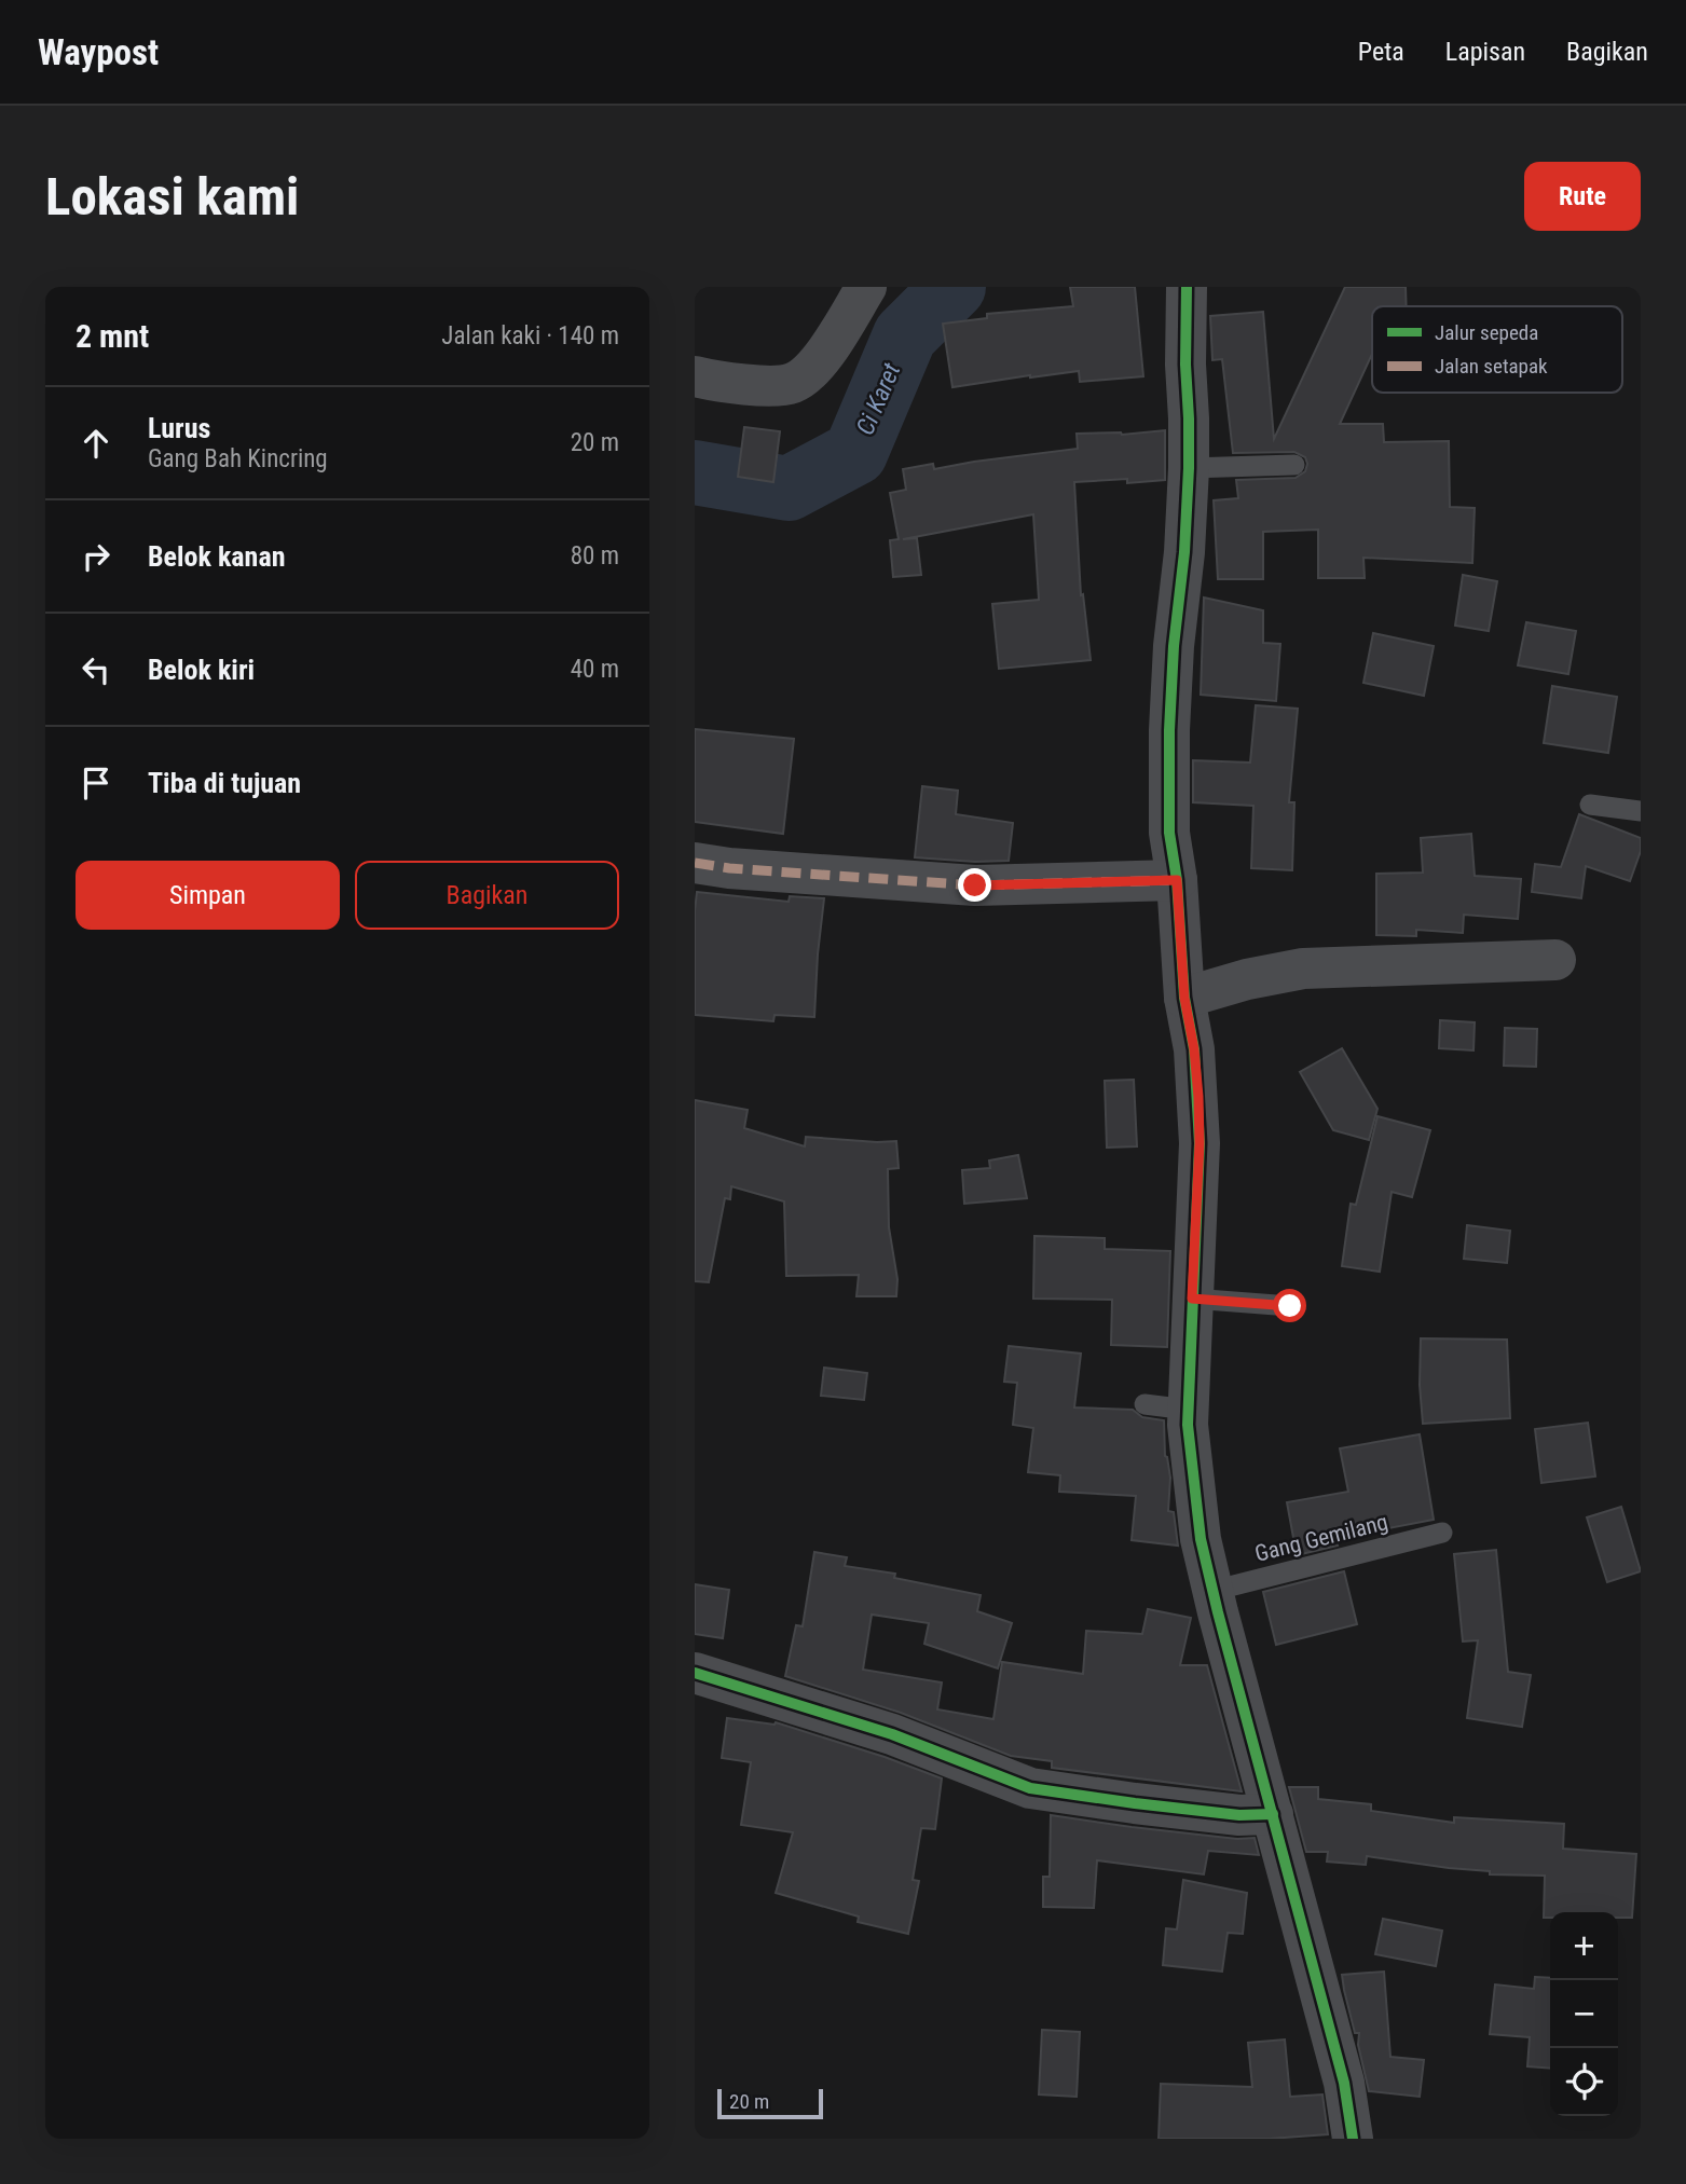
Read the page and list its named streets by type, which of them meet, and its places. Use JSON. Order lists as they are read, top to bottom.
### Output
{
  "streets": {
    "lane": ["Gang Gemilang"]
  },
  "water": ["Ci Karet"],
  "legend": ["Jalur sepeda", "Jalan setapak"],
  "scale_bar": "20 m",
  "page": {
    "header": "Waypost",
    "nav": ["Peta", "Lapisan", "Bagikan"],
    "buttons": [
      "Rute",
      ["Simpan", "Bagikan"]
    ],
    "title": "Lokasi kami",
    "heading": ["2 mnt", "Jalan kaki · 140 m"],
    "list": [
      ["Lurus", "Gang Bah Kincring", "20 m"],
      ["Belok kanan", "80 m"],
      ["Belok kiri", "40 m"],
      "Tiba di tujuan"
    ],
    "map_buttons": ["+", "−"],
    "scale": "20 m"
  }
}
